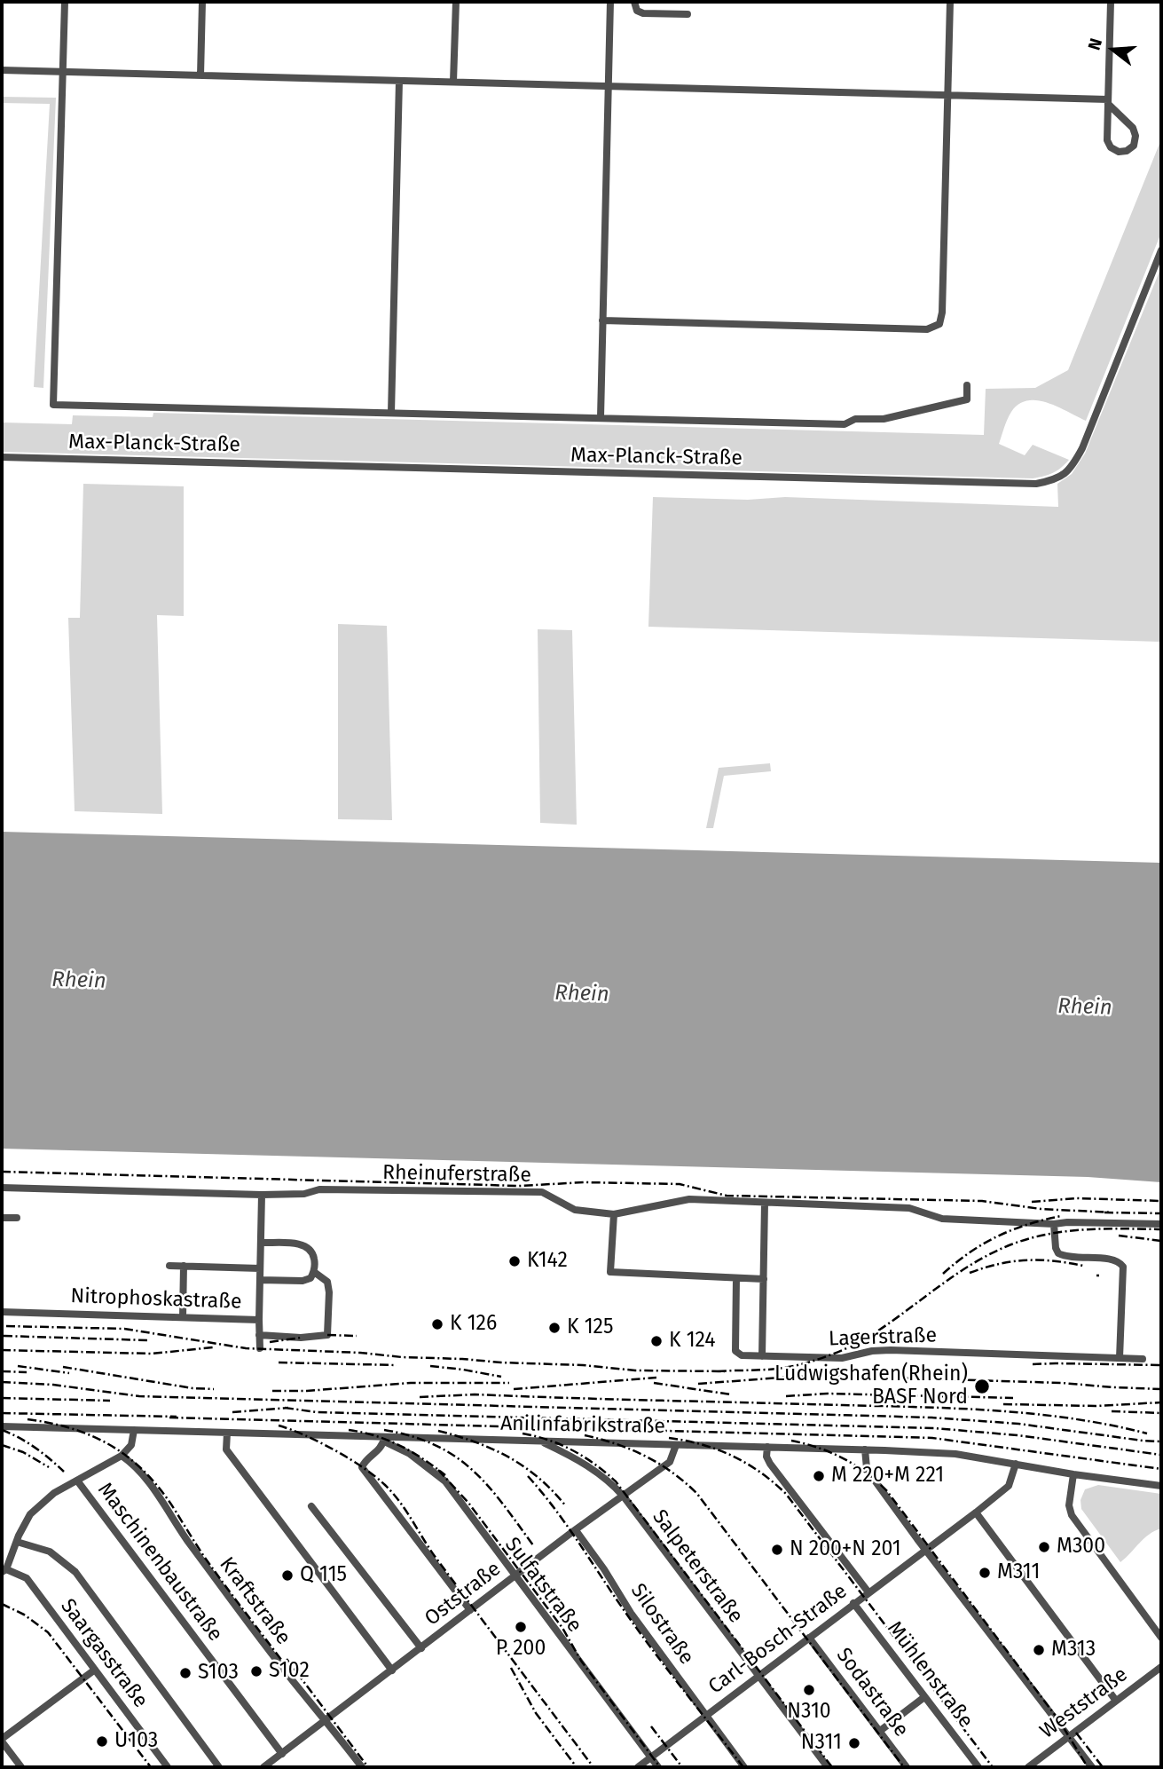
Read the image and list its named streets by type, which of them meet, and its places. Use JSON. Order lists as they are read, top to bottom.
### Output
{
  "streets": {
    "street": [
      "Max-Planck-Straße",
      "Rheinuferstraße",
      "Nitrophoskastraße",
      "Lagerstraße",
      "Anilinfabrikstraße",
      "Maschinenbaustraße",
      "Salpeterstraße",
      "Sulfatstraße",
      "Oststraße",
      "Kraftstraße",
      "Silostraße",
      "Carl-Bosch-Straße",
      "Saargasstraße",
      "Mühlenstraße",
      "Sodastraße",
      "Weststraße"
    ]
  },
  "crossings": [
    ["Rheinuferstraße", "Nitrophoskastraße"],
    ["Anilinfabrikstraße", "Salpeterstraße"],
    ["Anilinfabrikstraße", "Sulfatstraße"],
    ["Anilinfabrikstraße", "Oststraße"],
    ["Anilinfabrikstraße", "Carl-Bosch-Straße"],
    ["Maschinenbaustraße", "Oststraße"],
    ["Salpeterstraße", "Oststraße"],
    ["Salpeterstraße", "Carl-Bosch-Straße"],
    ["Sulfatstraße", "Oststraße"],
    ["Sulfatstraße", "Carl-Bosch-Straße"],
    ["Oststraße", "Kraftstraße"],
    ["Oststraße", "Silostraße"],
    ["Silostraße", "Carl-Bosch-Straße"],
    ["Carl-Bosch-Straße", "Mühlenstraße"],
    ["Carl-Bosch-Straße", "Sodastraße"]
  ],
  "water": ["Rhein"],
  "places": [
    "K142",
    "K 126",
    "K 125",
    "K 124",
    "Ludwigshafen(Rhein) BASF Nord",
    "M 220+M 221",
    "M300",
    "N 200+N 201",
    "M311",
    "Q 115",
    "P 200",
    "M313",
    "S102",
    "S103",
    "N310",
    "U103",
    "N311"
  ],
  "north": "left"
}
